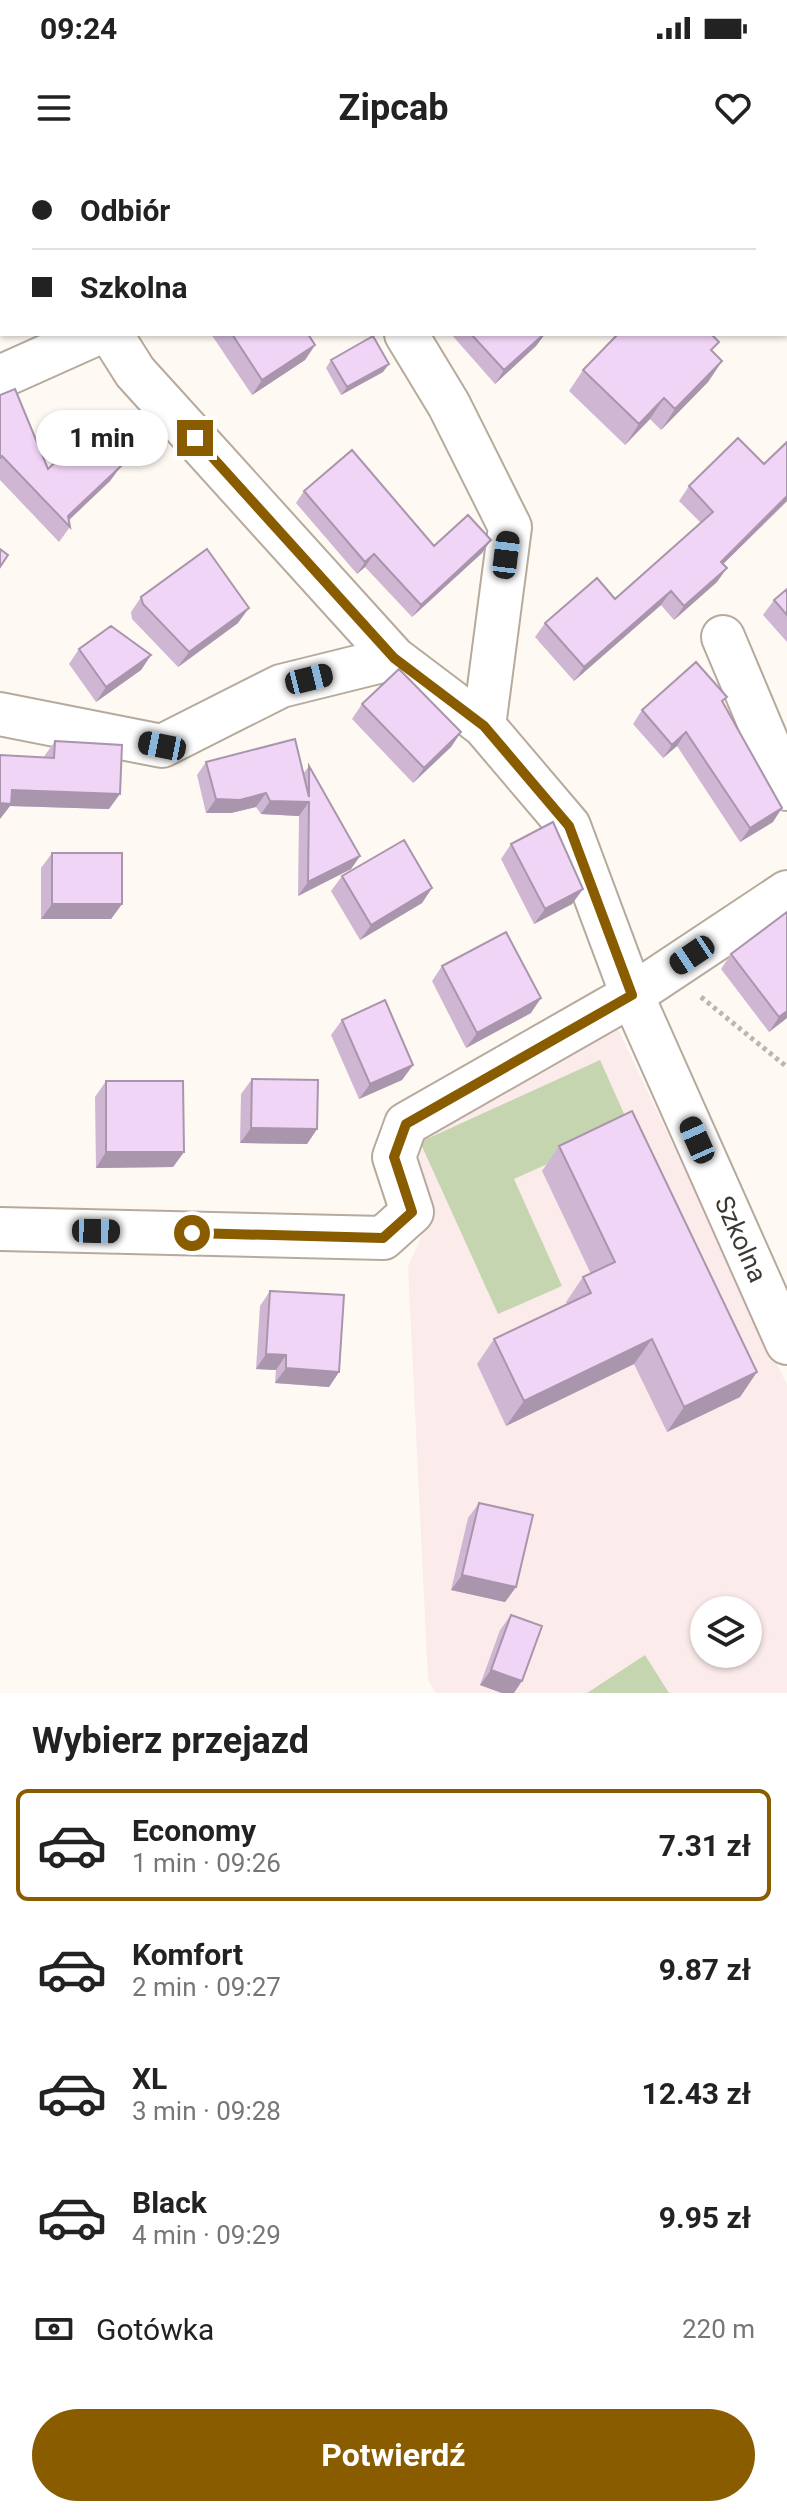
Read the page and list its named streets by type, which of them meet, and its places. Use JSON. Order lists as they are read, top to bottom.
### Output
{
  "streets": {
    "street": ["Szkolna"]
  },
  "page": {
    "status": "09:24",
    "header": "Zipcab",
    "banner": ["Odbiór", "Szkolna"],
    "bubble": "1 min",
    "heading": "Wybierz przejazd",
    "list": [
      {
        "name": "Economy",
        "note": "1 min · 09:26",
        "value": "7.31 zł"
      },
      {
        "name": "Komfort",
        "note": "2 min · 09:27",
        "value": "9.87 zł"
      },
      {
        "name": "XL",
        "note": "3 min · 09:28",
        "value": "12.43 zł"
      },
      {
        "name": "Black",
        "note": "4 min · 09:29",
        "value": "9.95 zł"
      }
    ],
    "pay": ["Gotówka", "220 m"],
    "buttons": "Potwierdź"
  }
}
